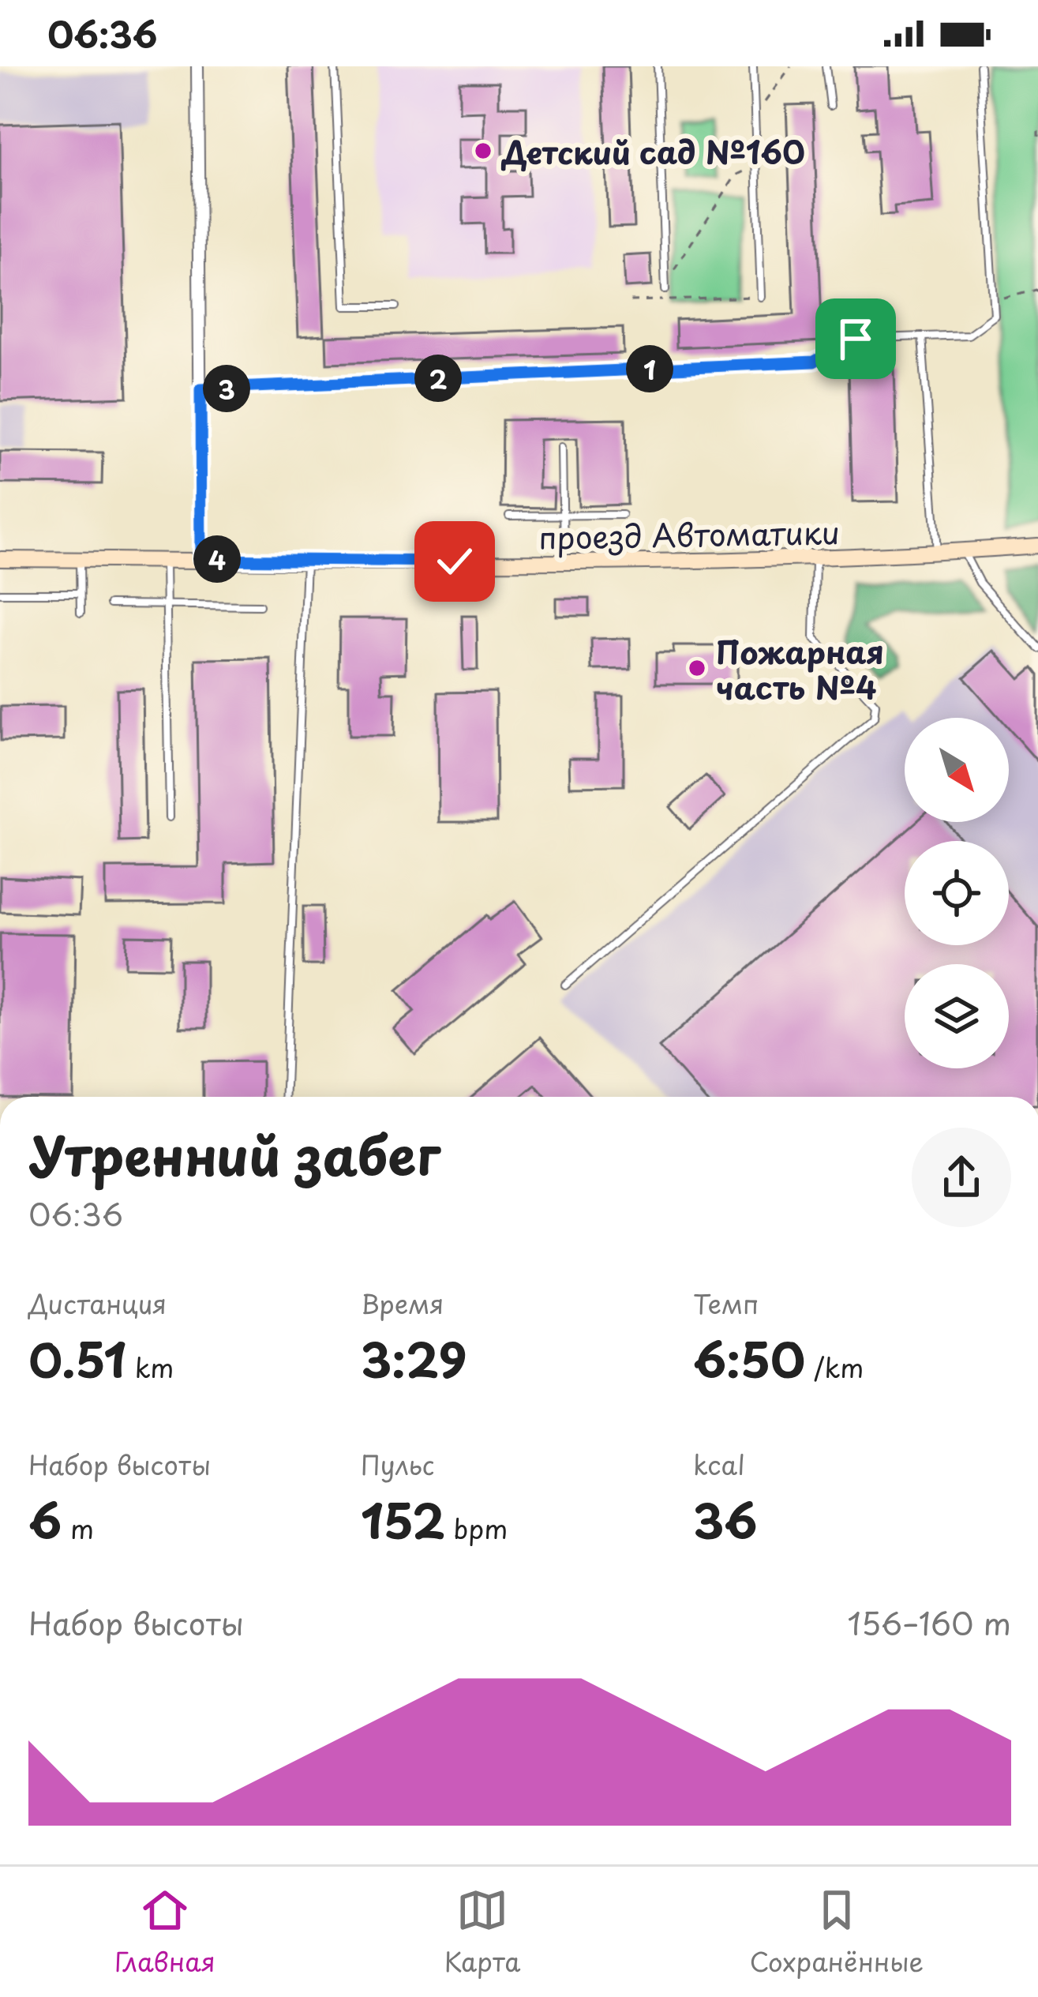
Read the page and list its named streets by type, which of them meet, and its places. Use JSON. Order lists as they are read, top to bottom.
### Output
{
  "streets": {
    "main road": ["проезд Автоматики"]
  },
  "places": ["Детский сад №160", "Пожарная часть №4"],
  "north": "bottom right",
  "page": {
    "status": "06:36",
    "pins": [
      "1",
      "2",
      "3",
      "4"
    ],
    "heading": ["Утренний забег", "06:36"],
    "stats": [
      ["Дистанция", "0.51 km"],
      ["Время", "3:29"],
      ["Темп", "6:50 /km"],
      ["Набор высоты", "6 m"],
      ["Пульс", "152 bpm"],
      ["kcal", "36"]
    ],
    "chart": ["Набор высоты", "156–160 m"],
    "tabs": ["Главная", "Карта", "Сохранённые"]
  }
}
